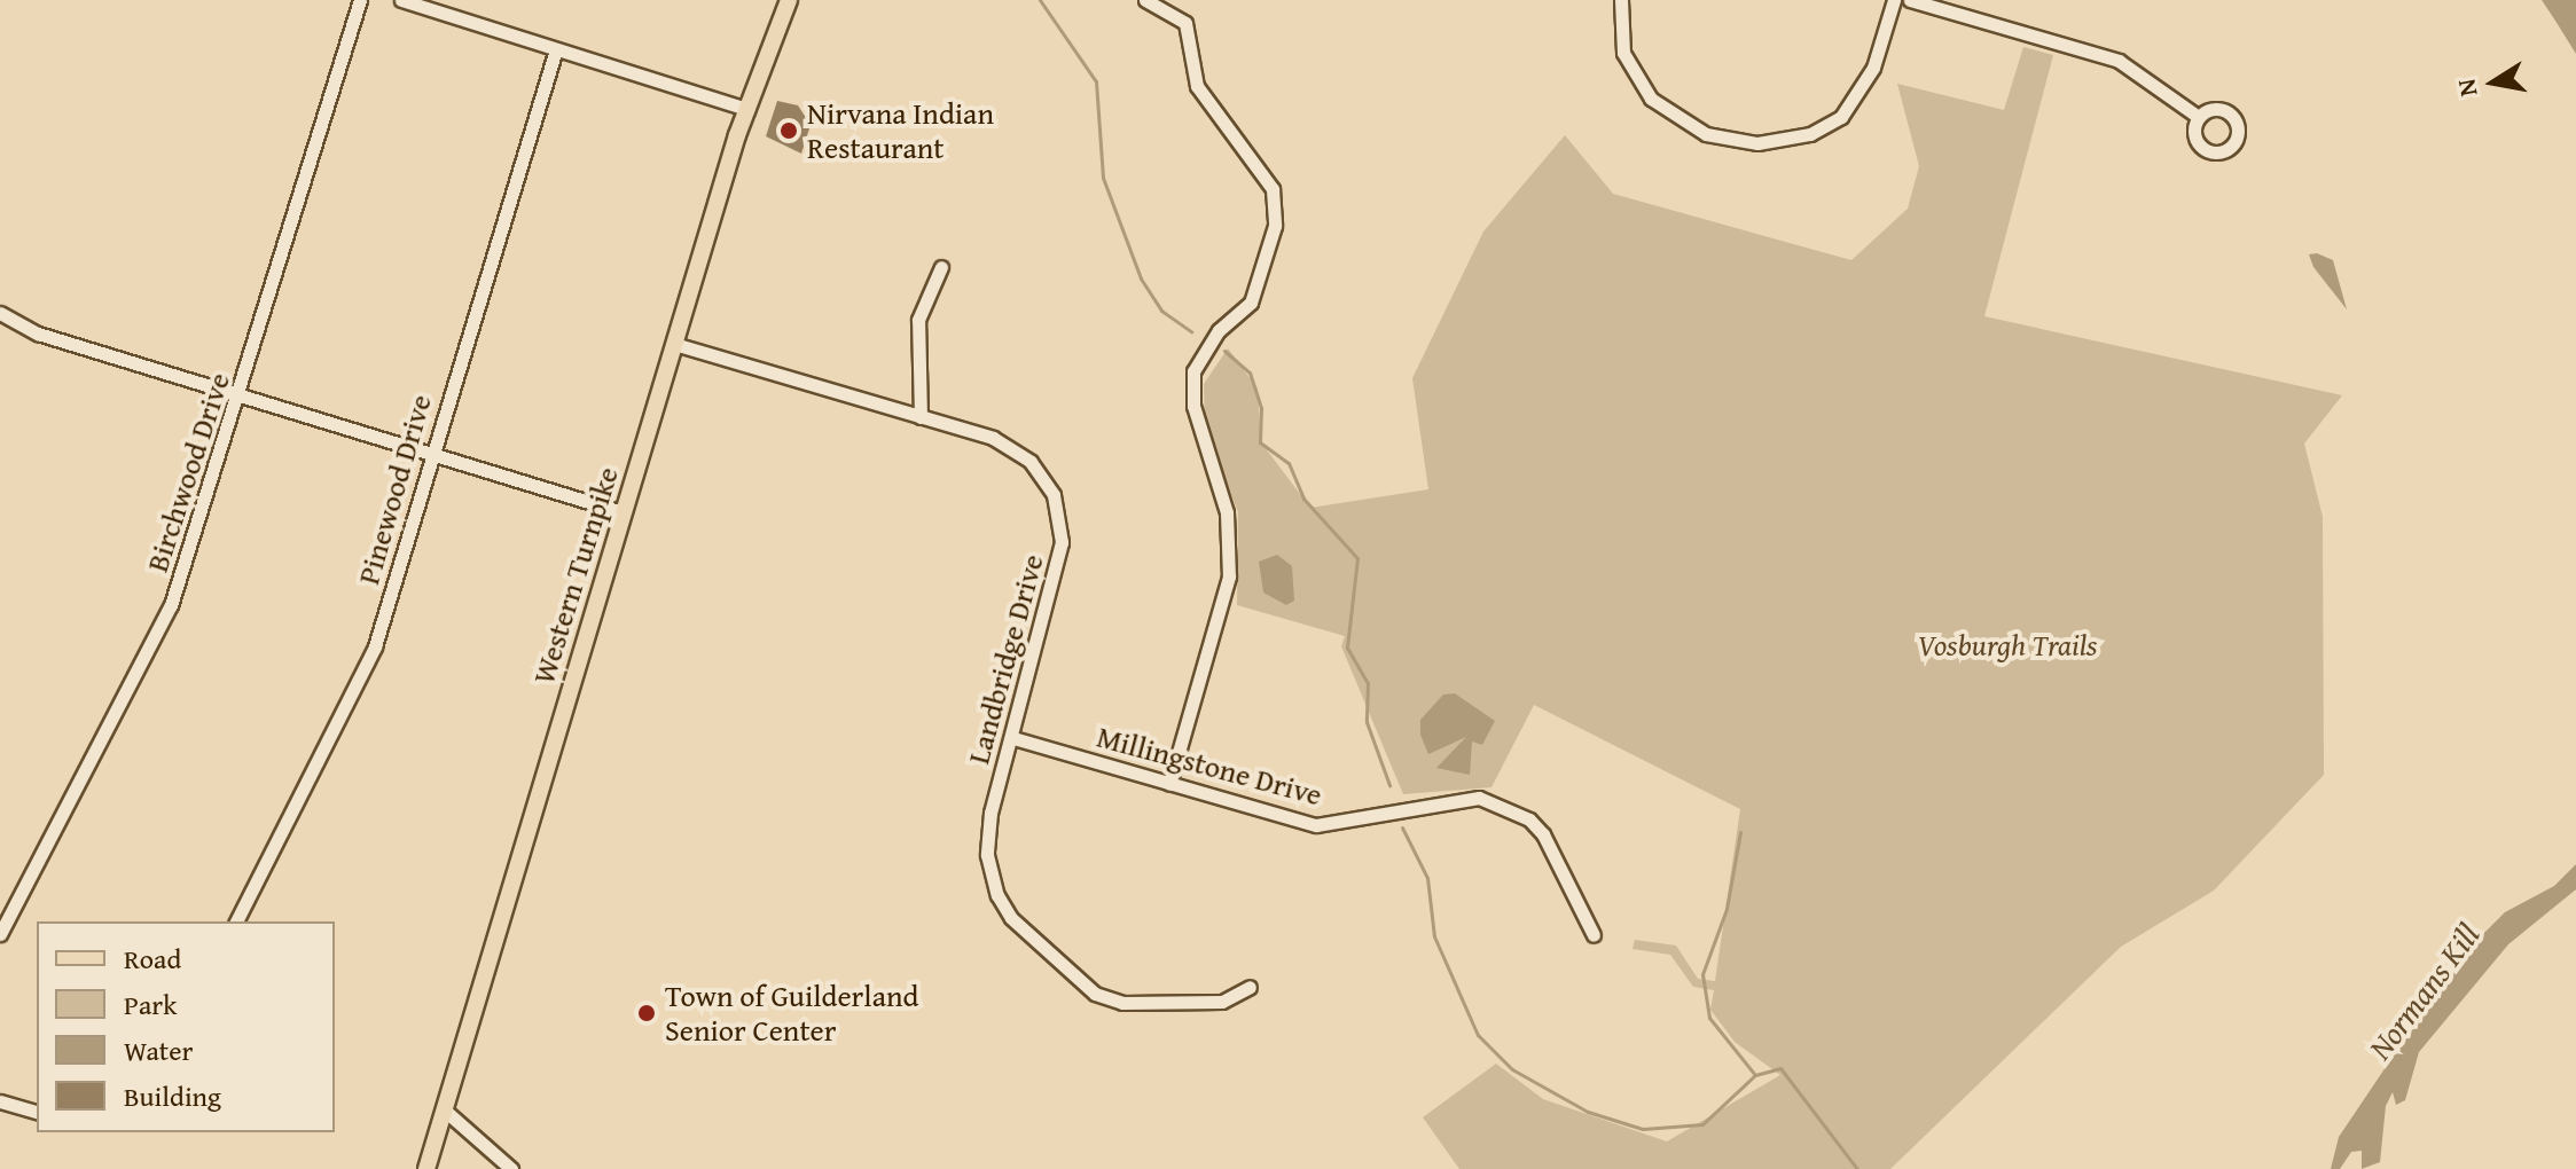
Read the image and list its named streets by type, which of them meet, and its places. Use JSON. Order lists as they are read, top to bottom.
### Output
{
  "streets": {
    "main road": ["Western Turnpike"],
    "street": [
      "Birchwood Drive",
      "Pinewood Drive",
      "Landbridge Drive",
      "Millingstone Drive"
    ]
  },
  "crossings": [
    ["Western Turnpike", "Landbridge Drive"],
    ["Landbridge Drive", "Millingstone Drive"]
  ],
  "water": ["Normans Kill"],
  "parks": ["Vosburgh Trails"],
  "places": ["Nirvana Indian Restaurant", "Town of Guilderland Senior Center"],
  "legend": [
    "Road",
    "Park",
    "Water",
    "Building"
  ],
  "north": "left"
}
